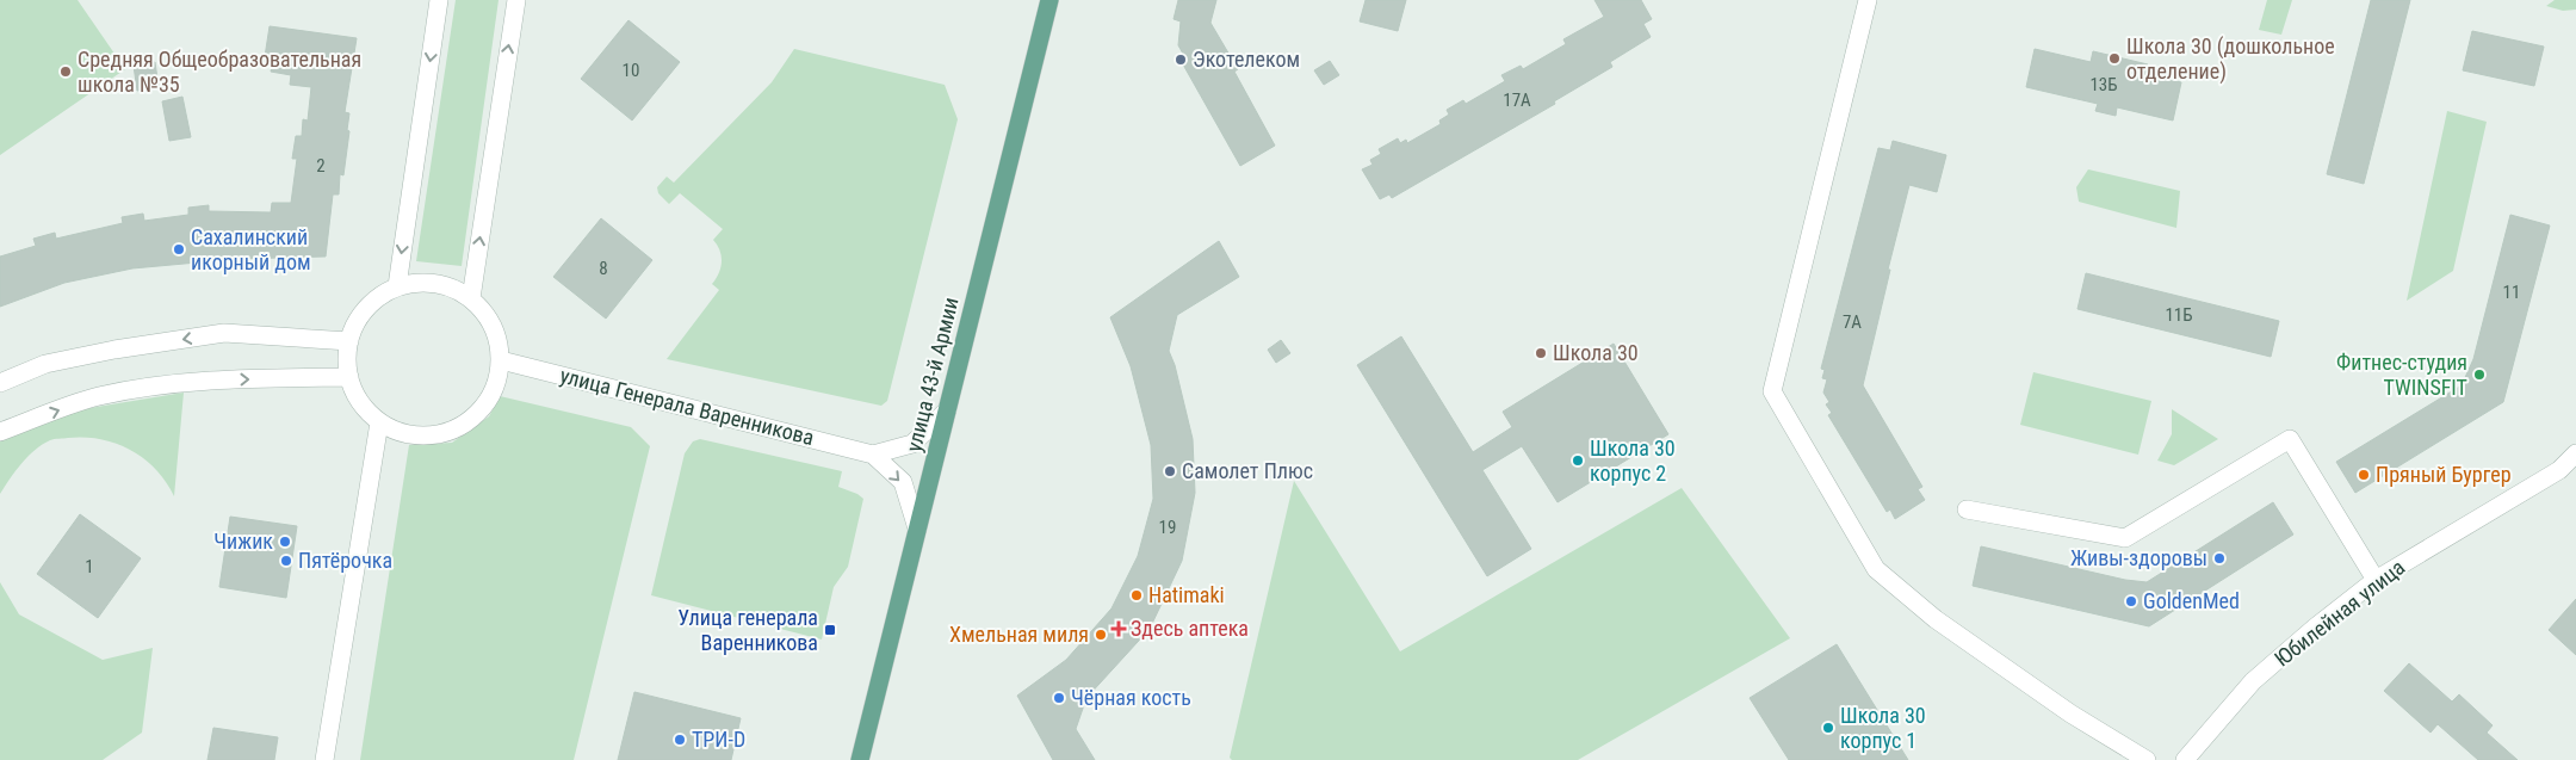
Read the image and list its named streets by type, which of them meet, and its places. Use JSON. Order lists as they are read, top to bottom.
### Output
{
  "streets": {
    "main road": ["улица 43-й Армии"],
    "street": ["улица Генерала Варенникова", "Юбилейная улица"]
  },
  "crossings": [
    ["улица 43-й Армии", "улица Генерала Варенникова"]
  ],
  "places": {
    "other": [
      "Школа 30 (дошкольное отделение)",
      "Экотелеком",
      "Средняя Общеобразовательная школа №35",
      "Сахалинский икорный дом",
      "Школа 30",
      "Фитнес-студия TWINSFIT",
      "Школа 30 корпус 2",
      "Самолет Плюс",
      "Пряный Бургер",
      "Чижик",
      "Живы-здоровы",
      "Пятёрочка",
      "Hatimaki",
      "GoldenMed",
      "Хмельная миля",
      "Чёрная кость",
      "Школа 30 корпус 1",
      "ТРИ-D"
    ],
    "health": ["Здесь аптека"],
    "transit": ["Улица генерала Варенникова"]
  },
  "house_numbers": [
    "10",
    "13Б",
    "17А",
    "2",
    "8",
    "11",
    "11Б",
    "7А",
    "19",
    "1"
  ]
}
